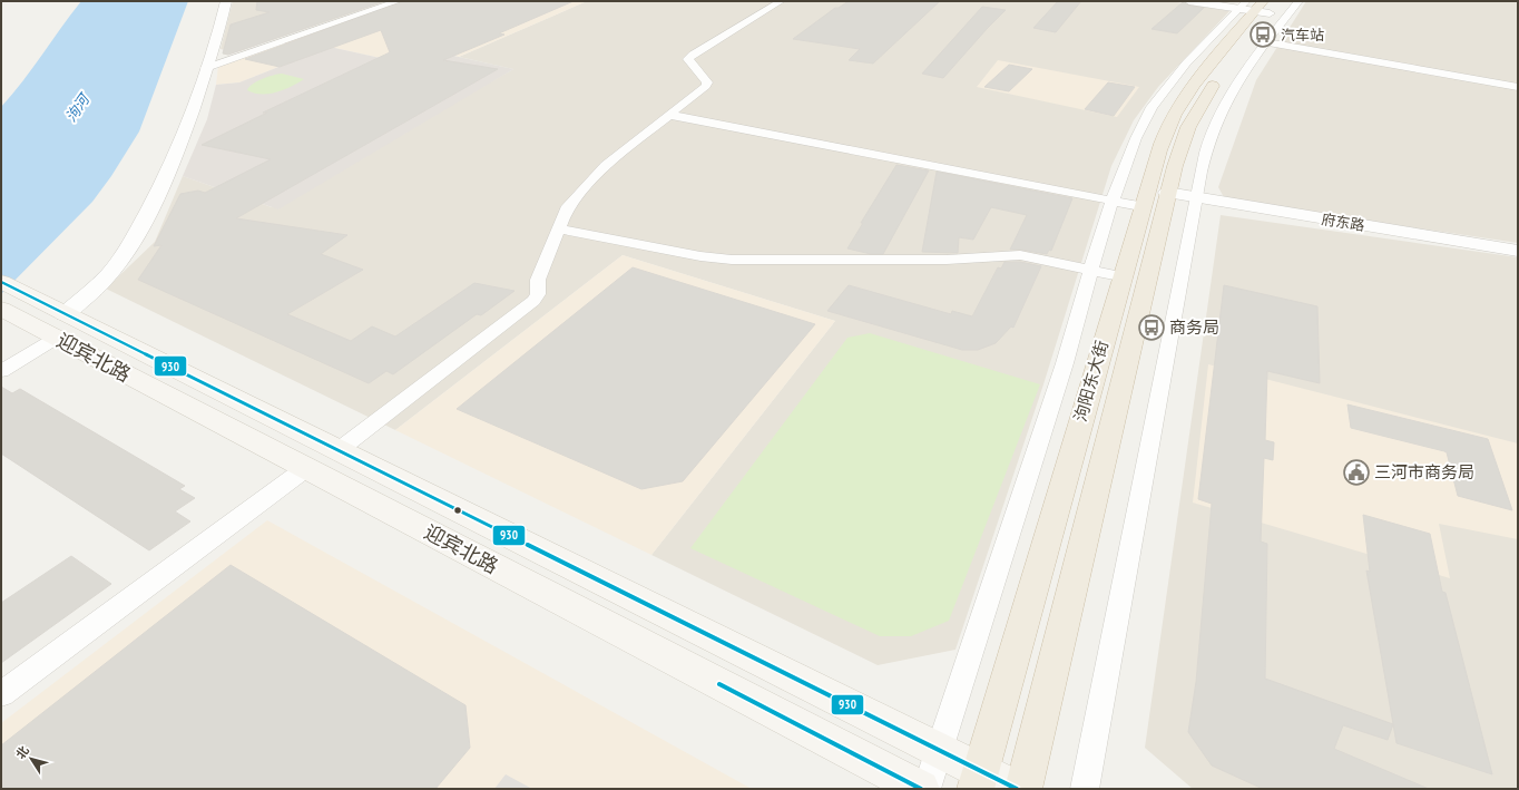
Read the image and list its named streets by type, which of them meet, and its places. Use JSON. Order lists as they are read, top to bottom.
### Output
{
  "streets": {
    "highway": ["泃阳东大街"],
    "main road": ["迎宾北路"],
    "street": ["府东路"]
  },
  "crossings": [
    ["府东路", "泃阳东大街"],
    ["迎宾北路", "泃阳东大街"]
  ],
  "water": ["泃河"],
  "places": {
    "bus stop": ["汽车站", "商务局"],
    "public building": ["三河市商务局"]
  },
  "lines": ["transit line 930"],
  "north": "top left"
}
